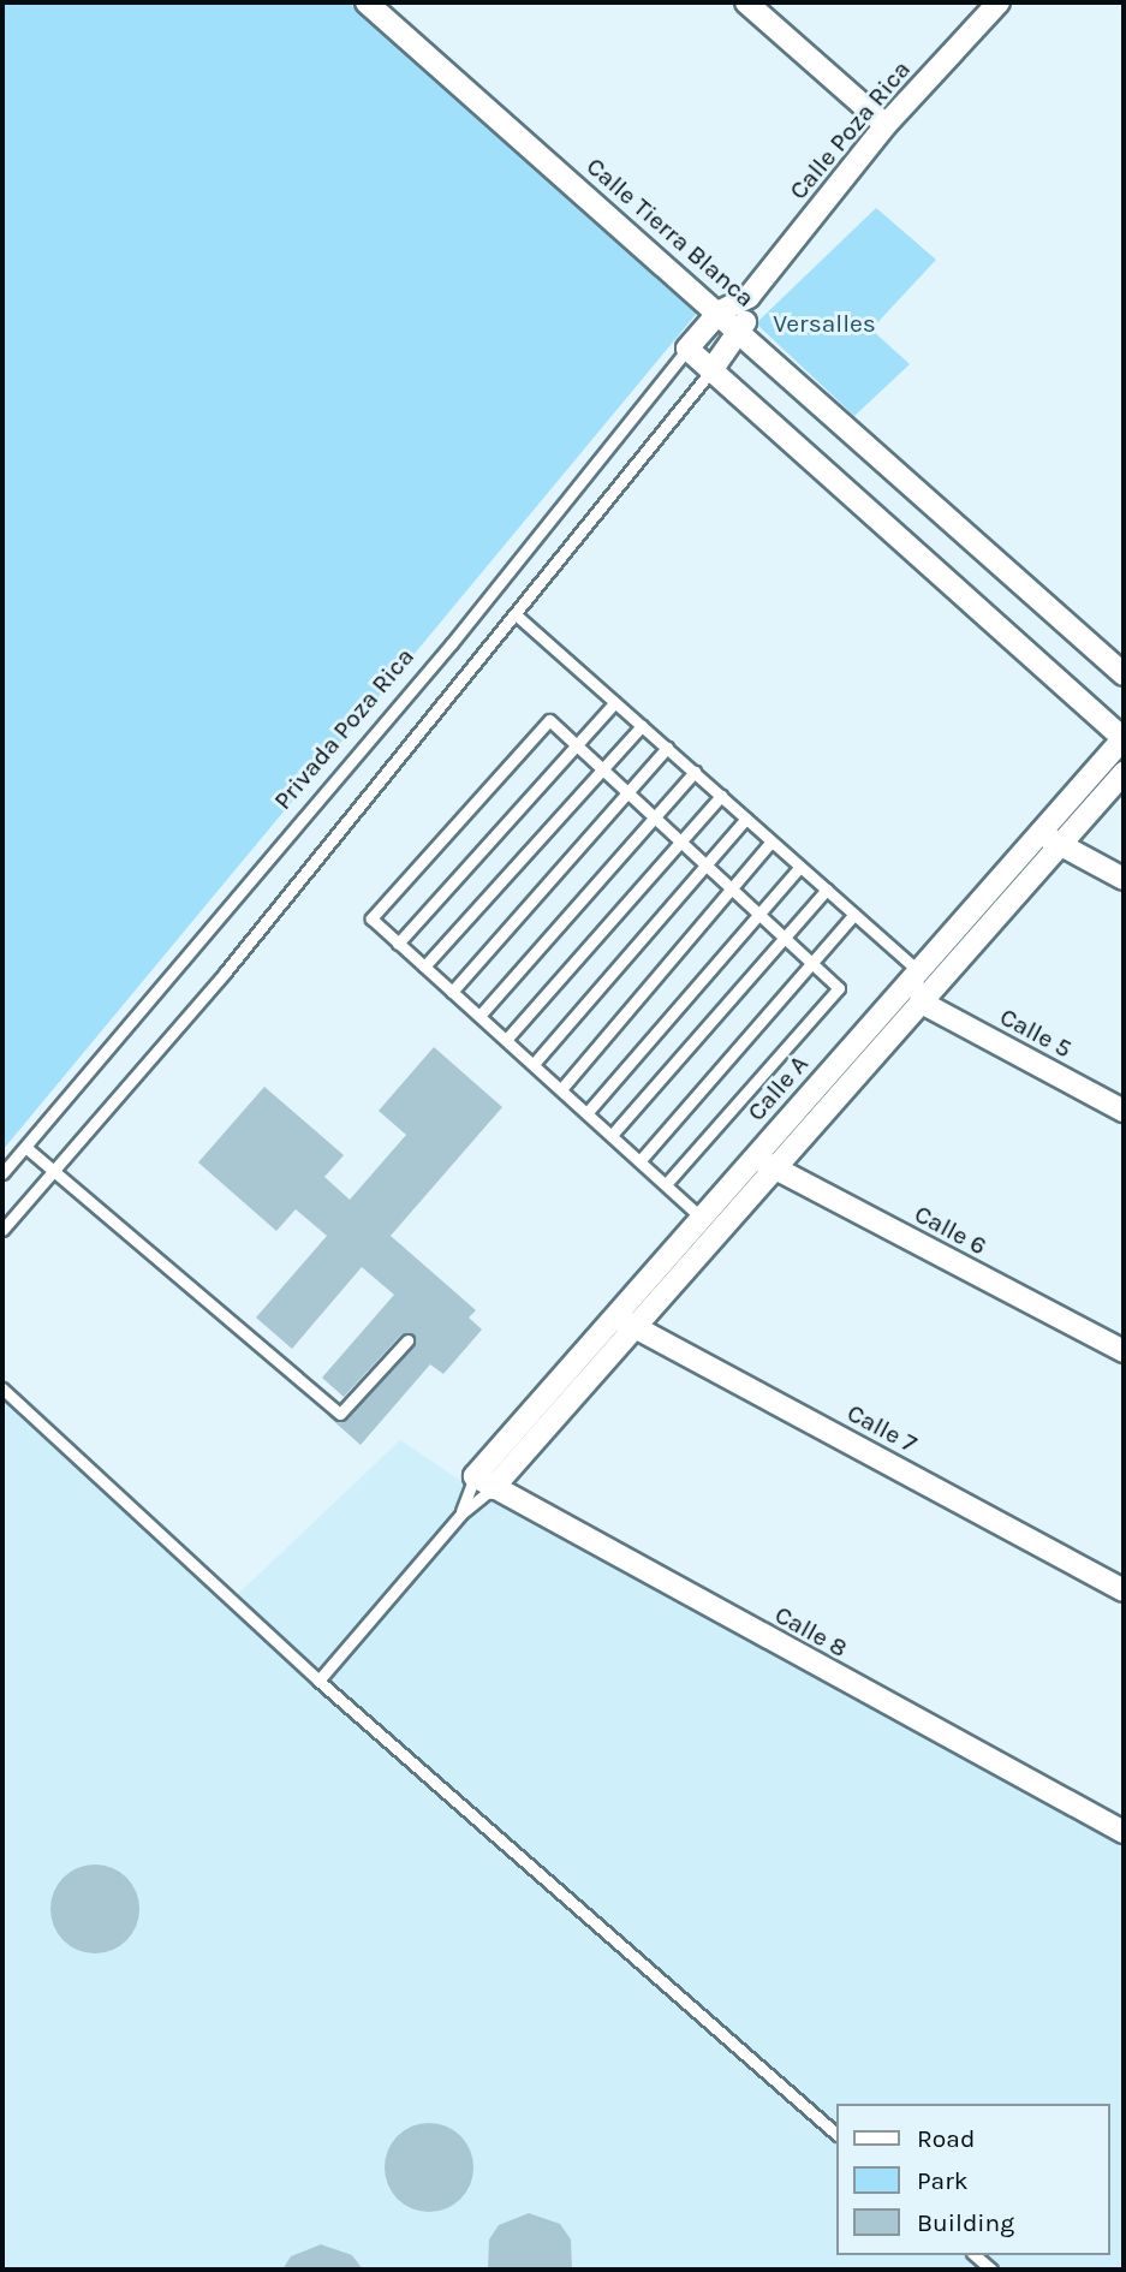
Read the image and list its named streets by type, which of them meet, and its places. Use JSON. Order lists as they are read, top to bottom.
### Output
{
  "streets": {
    "street": [
      "Calle Poza Rica",
      "Calle Tierra Blanca",
      "Privada Poza Rica",
      "Calle 5",
      "Calle A",
      "Calle 6",
      "Calle 7",
      "Calle 8"
    ]
  },
  "crossings": [
    ["Calle Poza Rica", "Calle Tierra Blanca"],
    ["Calle Poza Rica", "Privada Poza Rica"],
    ["Calle Tierra Blanca", "Privada Poza Rica"],
    ["Calle 5", "Calle A"],
    ["Calle A", "Calle 6"],
    ["Calle A", "Calle 7"],
    ["Calle A", "Calle 8"]
  ],
  "parks": ["Versalles"],
  "legend": ["Road", "Park", "Building"]
}
